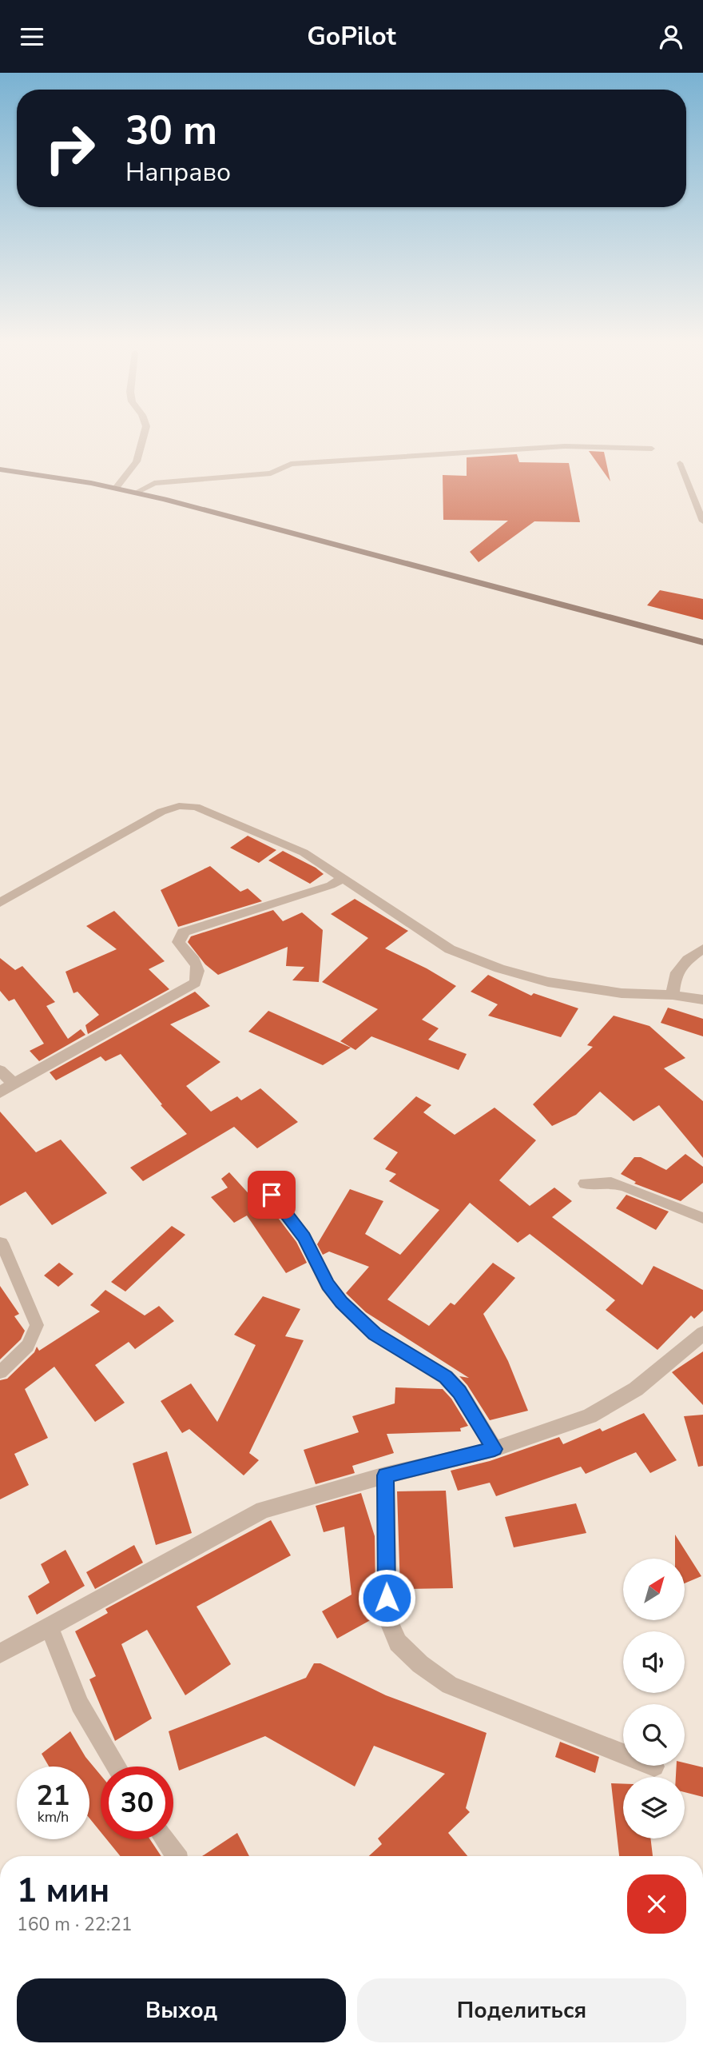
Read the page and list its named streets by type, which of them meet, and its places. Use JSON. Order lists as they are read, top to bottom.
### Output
{
  "north": "top right",
  "page": {
    "header": "GoPilot",
    "turn": ["30 m", "Направо"],
    "speed": "21 km/h",
    "limit": "30",
    "heading": ["1 мин", "160 m · 22:21"],
    "buttons": ["Выход", "Поделиться"]
  }
}
